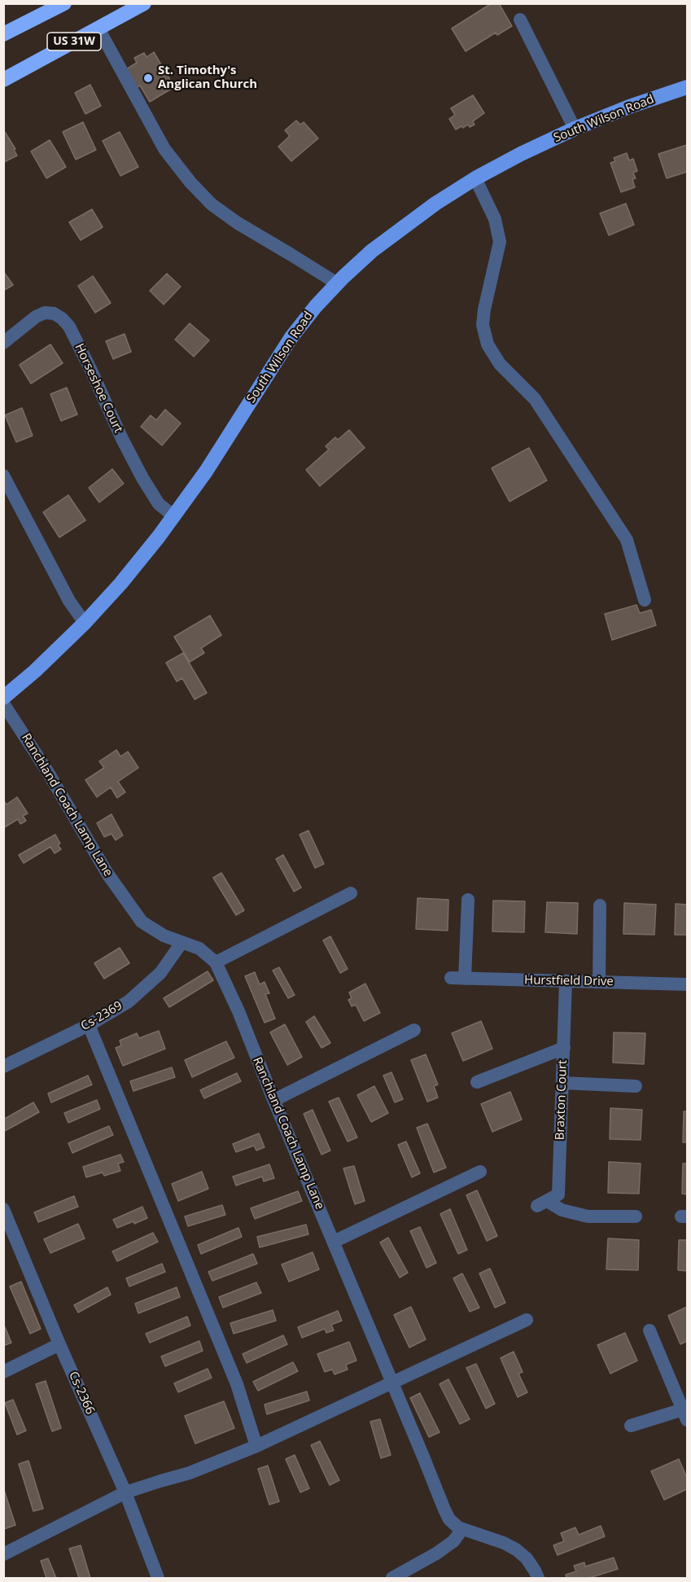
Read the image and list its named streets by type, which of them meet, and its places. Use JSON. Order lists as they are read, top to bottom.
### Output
{
  "streets": {
    "highway": ["US 31W"],
    "main road": ["South Wilson Road"],
    "street": [
      "Horseshoe Court",
      "Ranchland Coach Lamp Lane",
      "Hurstfield Drive",
      "Cs-2369",
      "Braxton Court",
      "Cs-2366"
    ]
  },
  "crossings": [
    ["South Wilson Road", "Horseshoe Court"],
    ["Ranchland Coach Lamp Lane", "Cs-2369"],
    ["Hurstfield Drive", "Braxton Court"]
  ],
  "places": ["St. Timothy's Anglican Church"]
}
